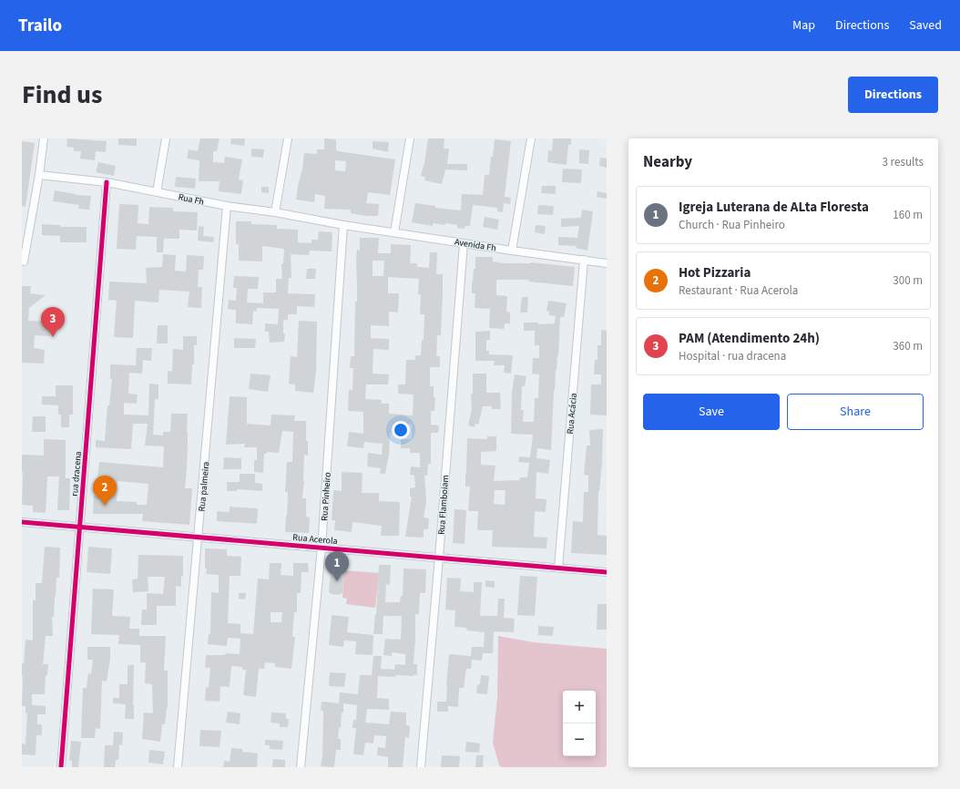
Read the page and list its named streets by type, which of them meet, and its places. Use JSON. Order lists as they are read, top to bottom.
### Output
{
  "streets": {
    "street": [
      "Rua Fh",
      "Avenida Fh",
      "Rua Acácia",
      "rua dracena",
      "Rua palmeira",
      "Rua Pinheiro",
      "Rua Flamboiam",
      "Rua Acerola"
    ]
  },
  "crossings": [
    ["Rua Fh", "Avenida Fh"],
    ["Rua Fh", "rua dracena"],
    ["Rua Fh", "Rua palmeira"],
    ["Rua Fh", "Rua Pinheiro"],
    ["Avenida Fh", "Rua Acácia"],
    ["Avenida Fh", "Rua Pinheiro"],
    ["Avenida Fh", "Rua Flamboiam"],
    ["Rua Acácia", "Rua Acerola"],
    ["rua dracena", "Rua Acerola"],
    ["Rua palmeira", "Rua Acerola"],
    ["Rua Pinheiro", "Rua Acerola"],
    ["Rua Flamboiam", "Rua Acerola"]
  ],
  "page": {
    "header": "Trailo",
    "nav": ["Map", "Directions", "Saved"],
    "title": "Find us",
    "buttons": [
      "Directions",
      ["Save", "Share"]
    ],
    "heading": ["Nearby", "3 results"],
    "list": [
      {
        "mark": "1",
        "name": "Igreja Luterana de ALta Floresta",
        "note": "Church · Rua Pinheiro",
        "value": "160 m"
      },
      {
        "mark": "2",
        "name": "Hot Pizzaria",
        "note": "Restaurant · Rua Acerola",
        "value": "300 m"
      },
      {
        "mark": "3",
        "name": "PAM (Atendimento 24h)",
        "note": "Hospital · rua dracena",
        "value": "360 m"
      }
    ],
    "pins": ["3", "2", "1"],
    "map_buttons": ["+", "−"]
  }
}
